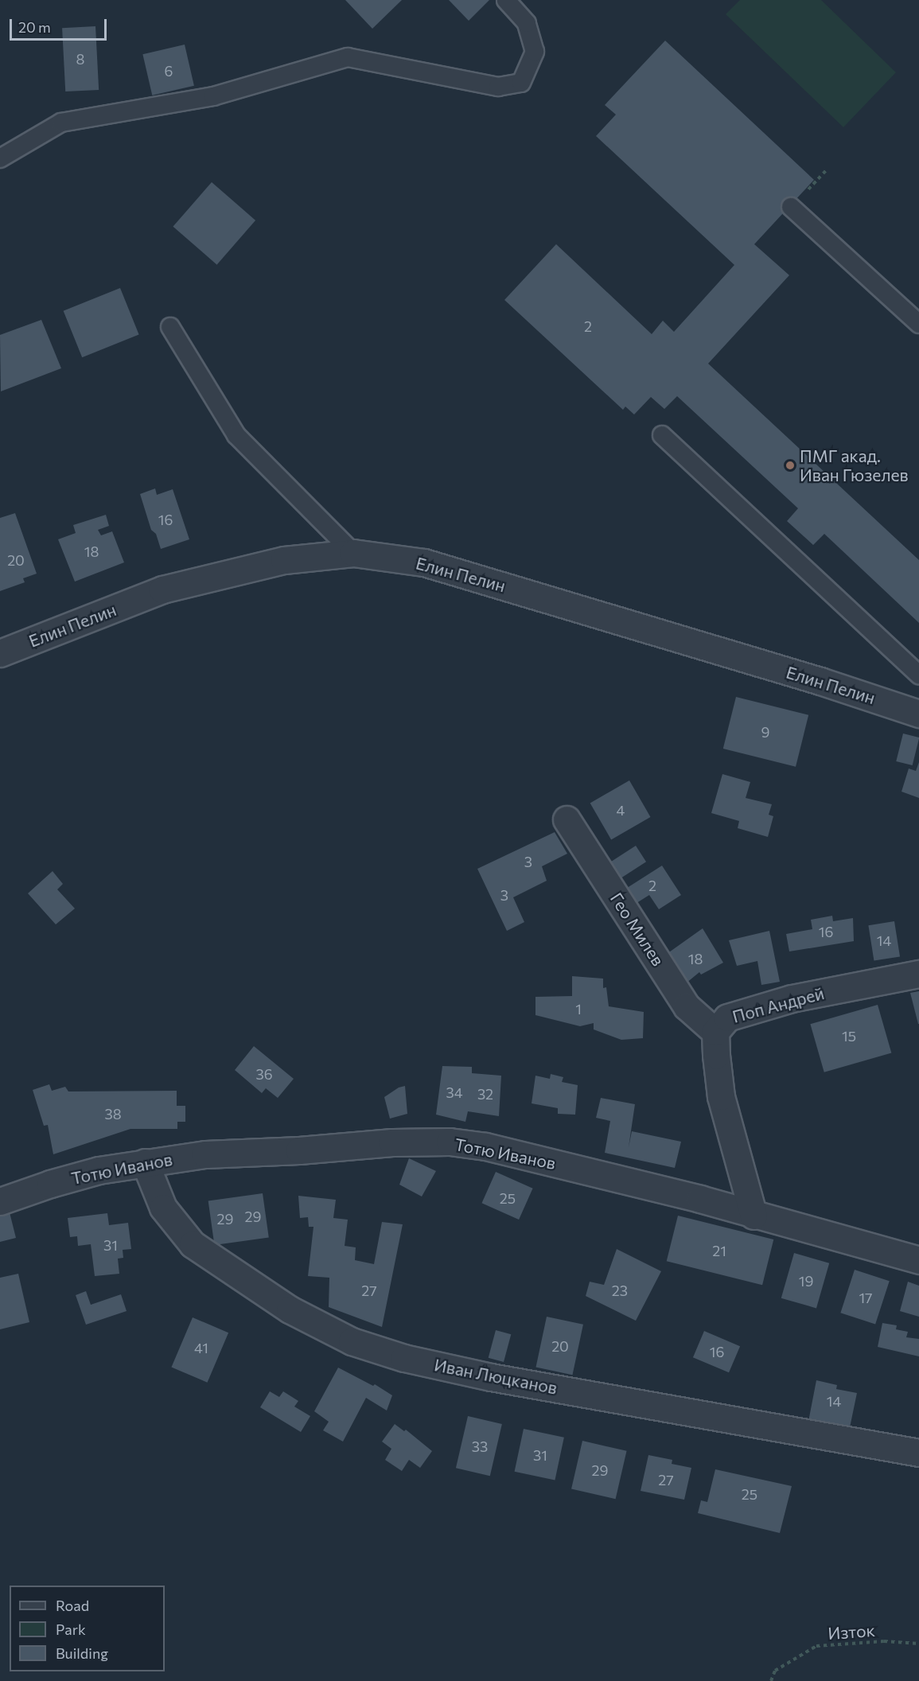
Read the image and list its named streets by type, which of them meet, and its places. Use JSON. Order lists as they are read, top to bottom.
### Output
{
  "streets": {
    "street": [
      "Елин Пелин",
      "Гео Милев",
      "Поп Андрей",
      "Тотю Иванов",
      "Иван Люцканов"
    ],
    "path": ["Изток"]
  },
  "crossings": [
    ["Гео Милев", "Поп Андрей"],
    ["Поп Андрей", "Тотю Иванов"],
    ["Тотю Иванов", "Иван Люцканов"]
  ],
  "places": ["ПМГ акад. Иван Гюзелев"],
  "house_numbers": [
    "8",
    "6",
    "2",
    "16",
    "18",
    "20",
    "9",
    "4",
    "3",
    "2",
    "3",
    "16",
    "14",
    "18",
    "1",
    "15",
    "36",
    "34",
    "32",
    "38",
    "25",
    "29",
    "29",
    "31",
    "21",
    "19",
    "27",
    "23",
    "17",
    "20",
    "41",
    "16",
    "14",
    "33",
    "31",
    "29",
    "27",
    "25"
  ],
  "legend": ["Road", "Park", "Building"],
  "scale_bar": "20 m"
}
